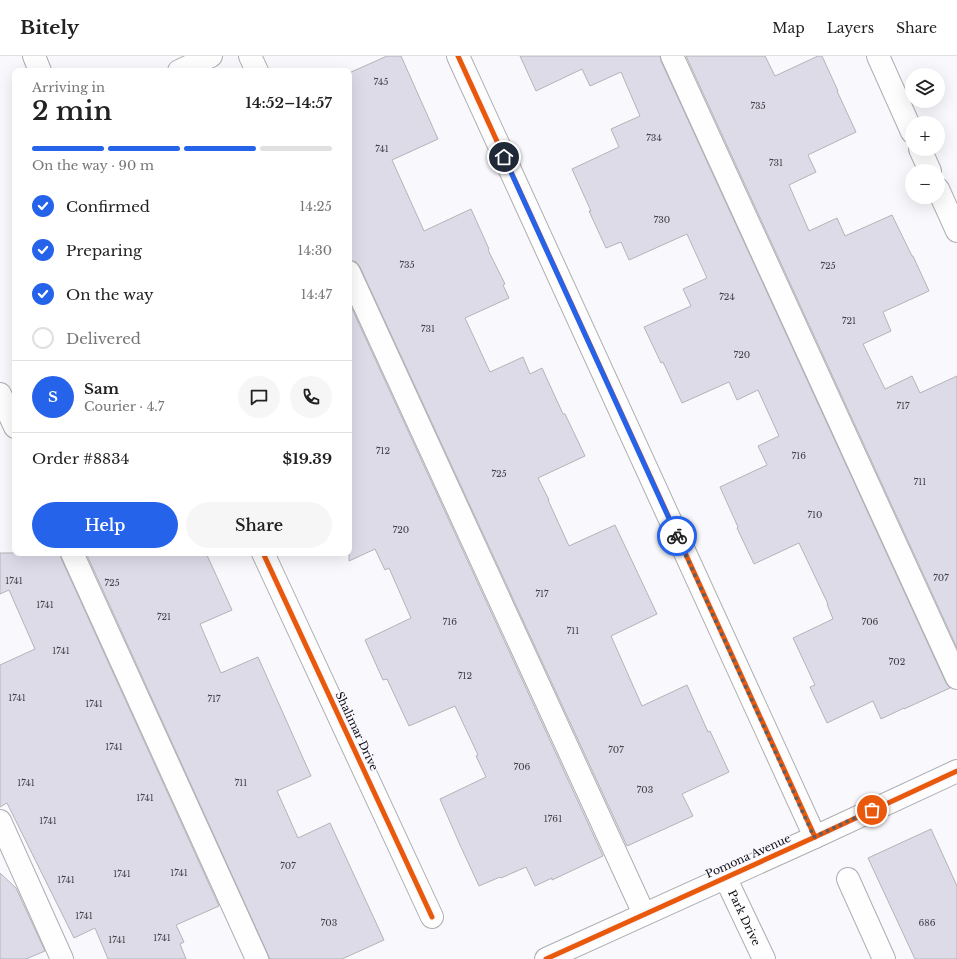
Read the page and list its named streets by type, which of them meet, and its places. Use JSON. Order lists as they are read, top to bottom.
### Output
{
  "streets": {
    "street": ["Shalimar Drive", "Pomona Avenue", "Park Drive"]
  },
  "crossings": [
    ["Pomona Avenue", "Park Drive"]
  ],
  "house_numbers": [
    "745",
    "735",
    "734",
    "741",
    "731",
    "730",
    "735",
    "725",
    "724",
    "721",
    "731",
    "720",
    "717",
    "712",
    "716",
    "725",
    "711",
    "710",
    "720",
    "707",
    "1741",
    "725",
    "717",
    "1741",
    "721",
    "716",
    "706",
    "711",
    "1741",
    "702",
    "712",
    "1741",
    "717",
    "1741",
    "1741",
    "707",
    "706",
    "1741",
    "711",
    "703",
    "1741",
    "1761",
    "1741",
    "707",
    "1741",
    "1741",
    "1741",
    "1741",
    "703",
    "686",
    "1741",
    "1741"
  ],
  "page": {
    "header": "Bitely",
    "nav": ["Map", "Layers", "Share"],
    "map_buttons": ["+", "−"],
    "heading": ["2 min", "Arriving in", "14:52–14:57"],
    "panel": [
      "Sam",
      "Courier · 4.7",
      "Order #8834",
      "$19.39"
    ],
    "bar": "On the way · 90 m",
    "list": [
      ["Confirmed", "14:25"],
      ["Preparing", "14:30"],
      ["On the way", "14:47"],
      "Delivered"
    ],
    "round": "S",
    "buttons": ["Help", "Share"]
  }
}
